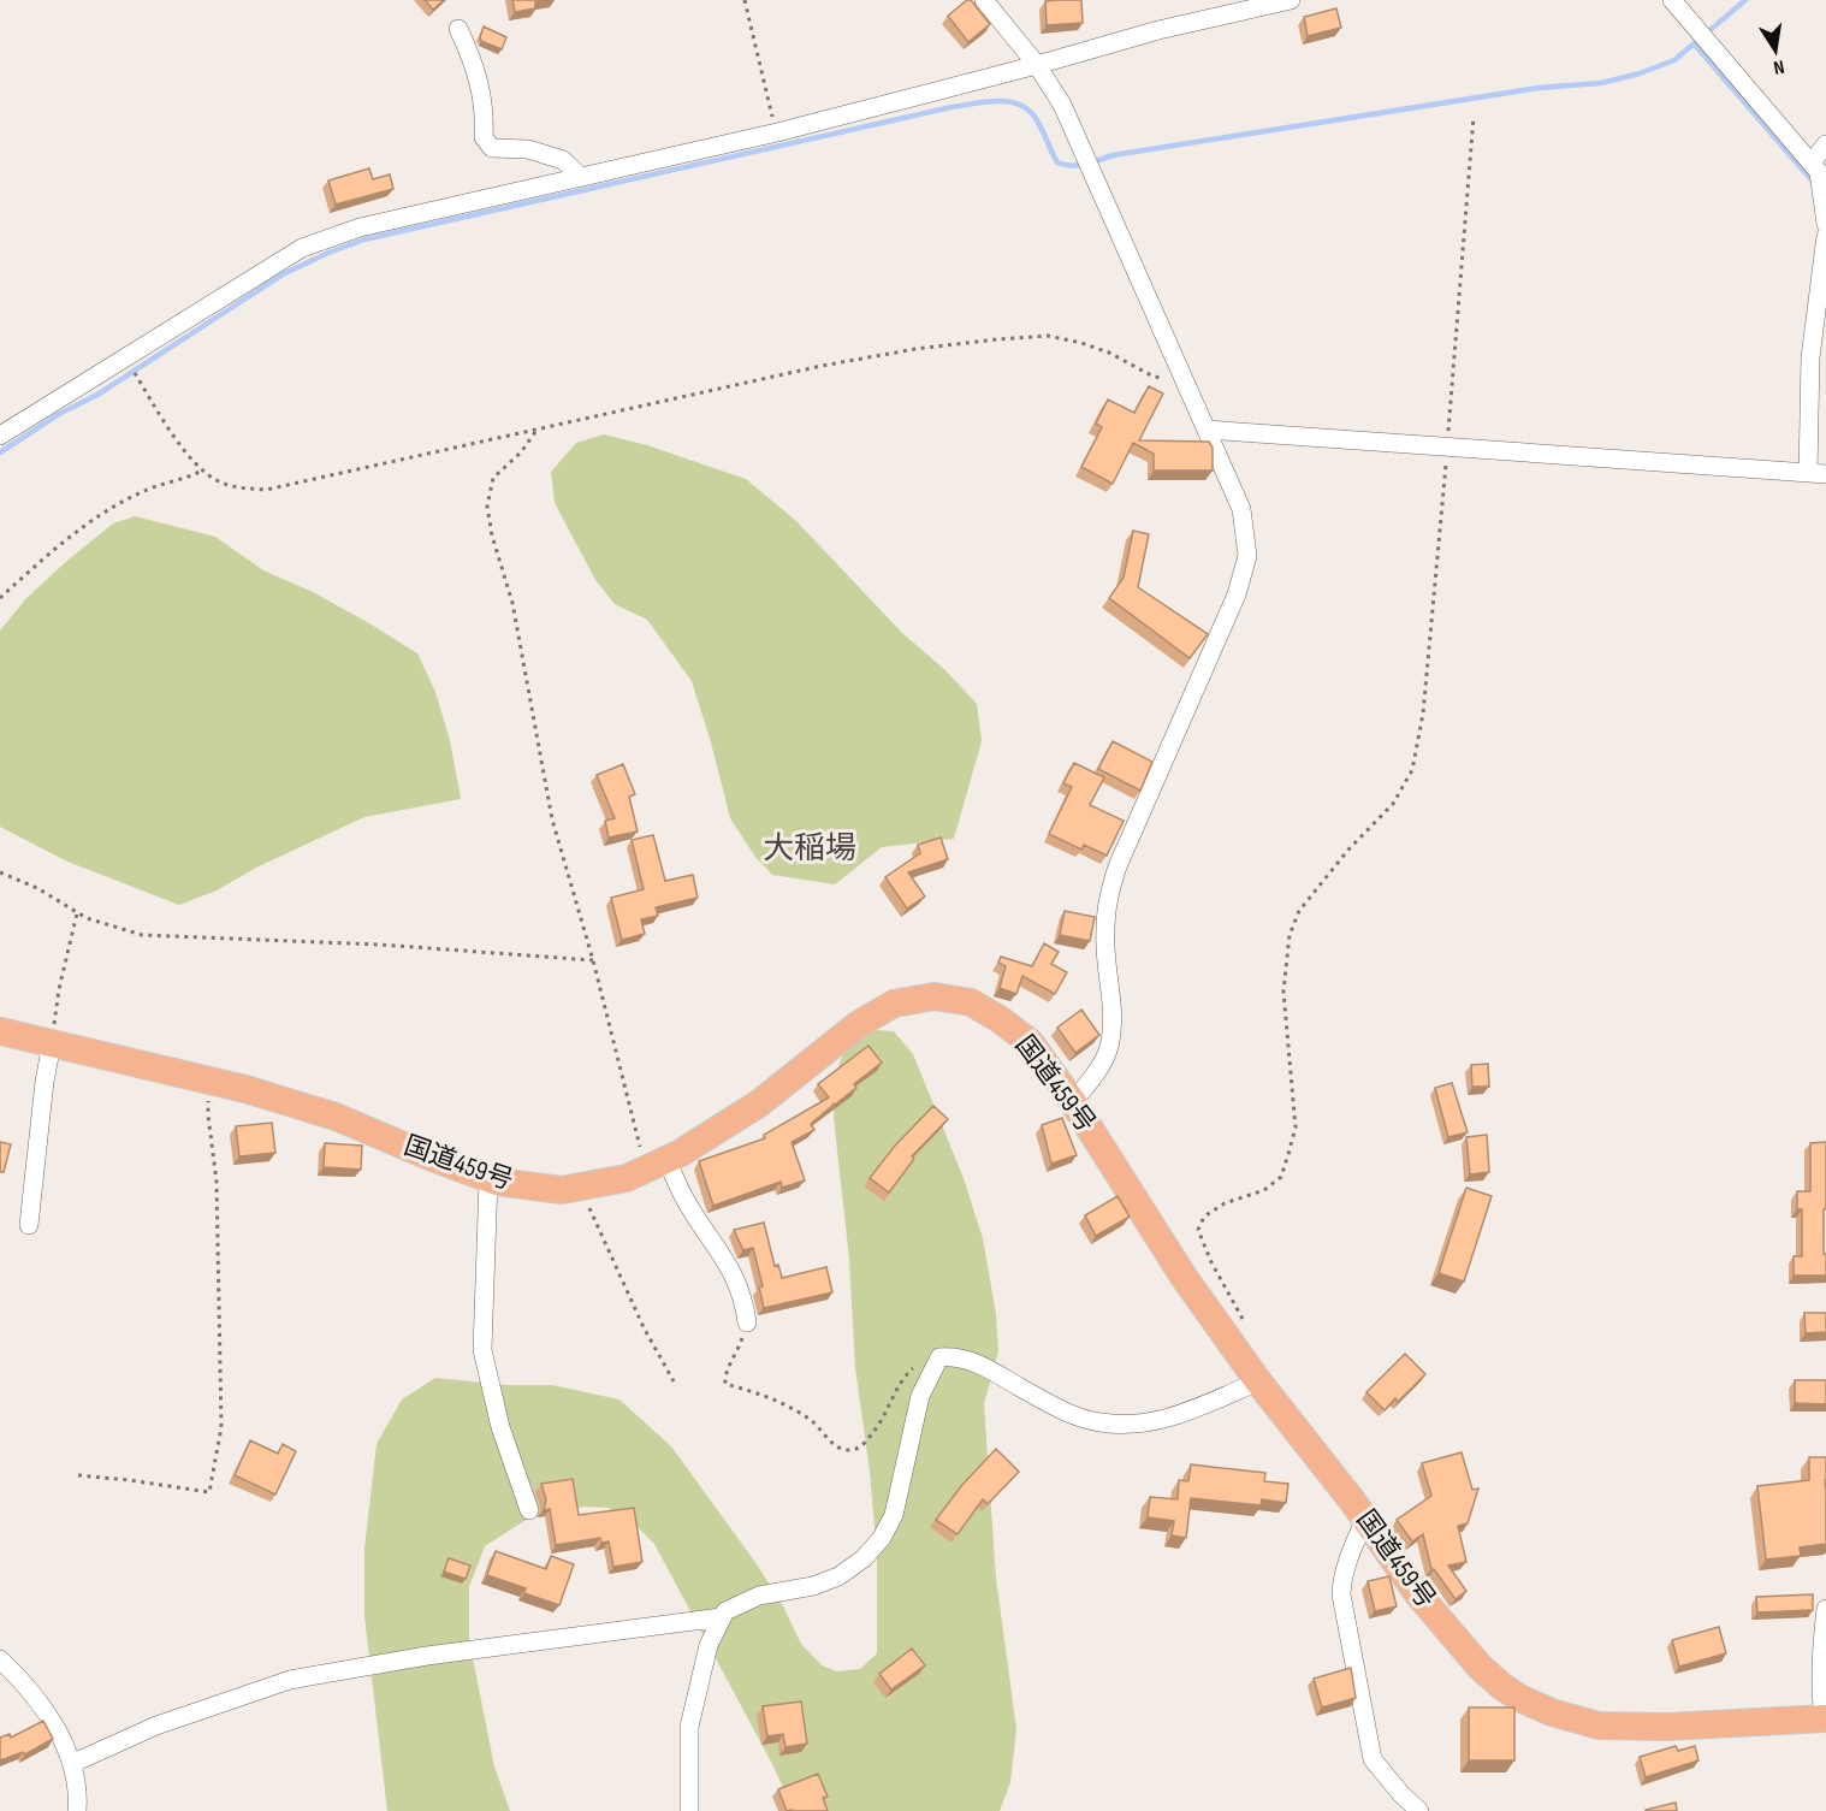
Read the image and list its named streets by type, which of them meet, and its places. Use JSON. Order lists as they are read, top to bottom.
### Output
{
  "streets": {
    "highway": ["国道459号"]
  },
  "districts": ["大稲場"],
  "north": "bottom"
}
